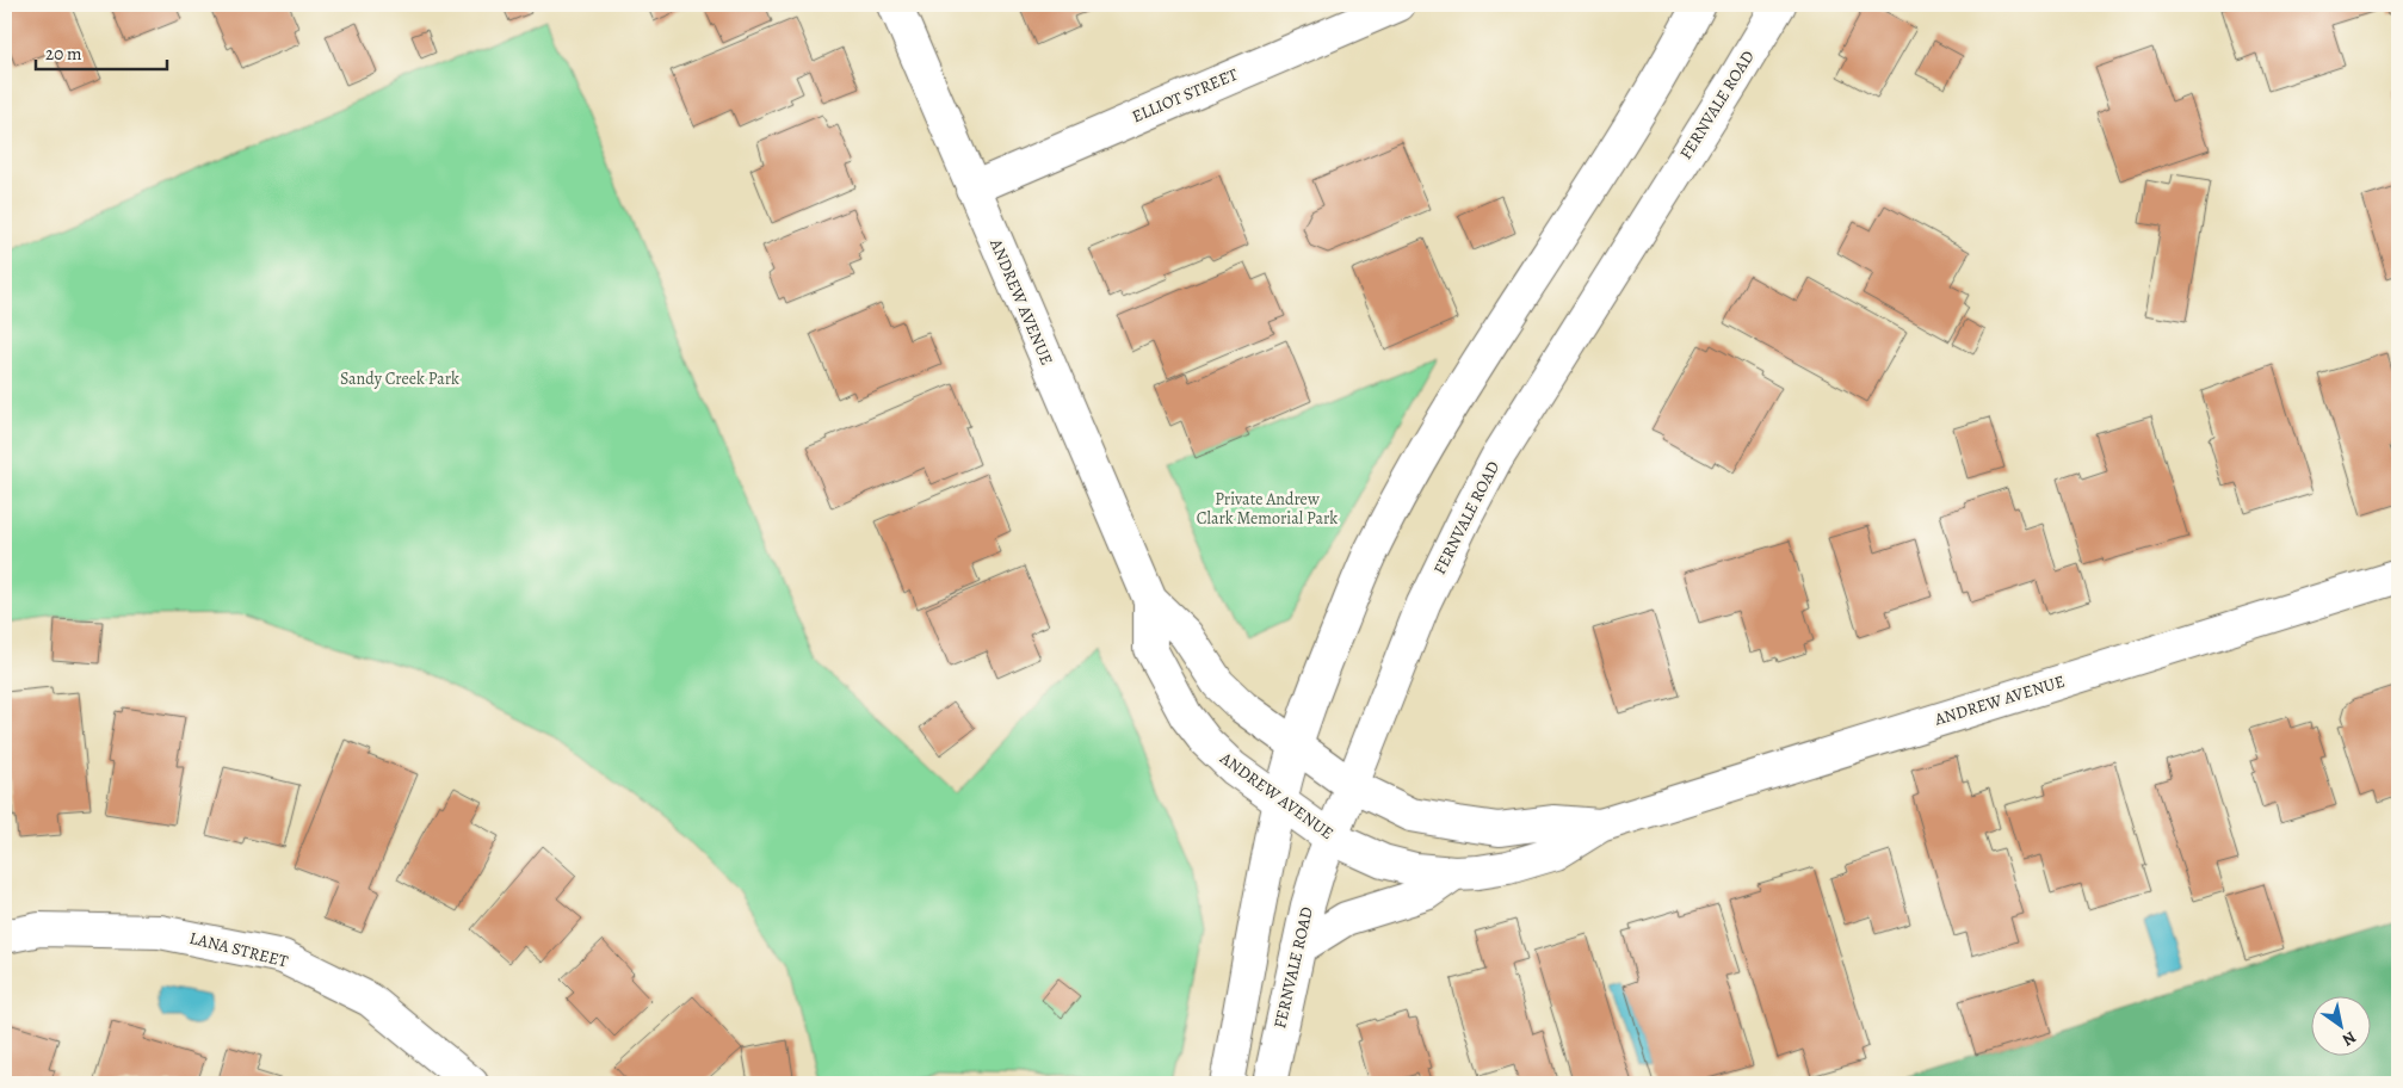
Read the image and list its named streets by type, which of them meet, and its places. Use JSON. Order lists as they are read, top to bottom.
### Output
{
  "streets": {
    "street": [
      "ELLIOT STREET",
      "FERNVALE ROAD",
      "ANDREW AVENUE",
      "LANA STREET"
    ]
  },
  "crossings": [
    ["ELLIOT STREET", "ANDREW AVENUE"],
    ["FERNVALE ROAD", "ANDREW AVENUE"]
  ],
  "parks": ["Sandy Creek Park", "Private Andrew Clark Memorial Park"],
  "scale_bar": "20 m",
  "north": "bottom right"
}
